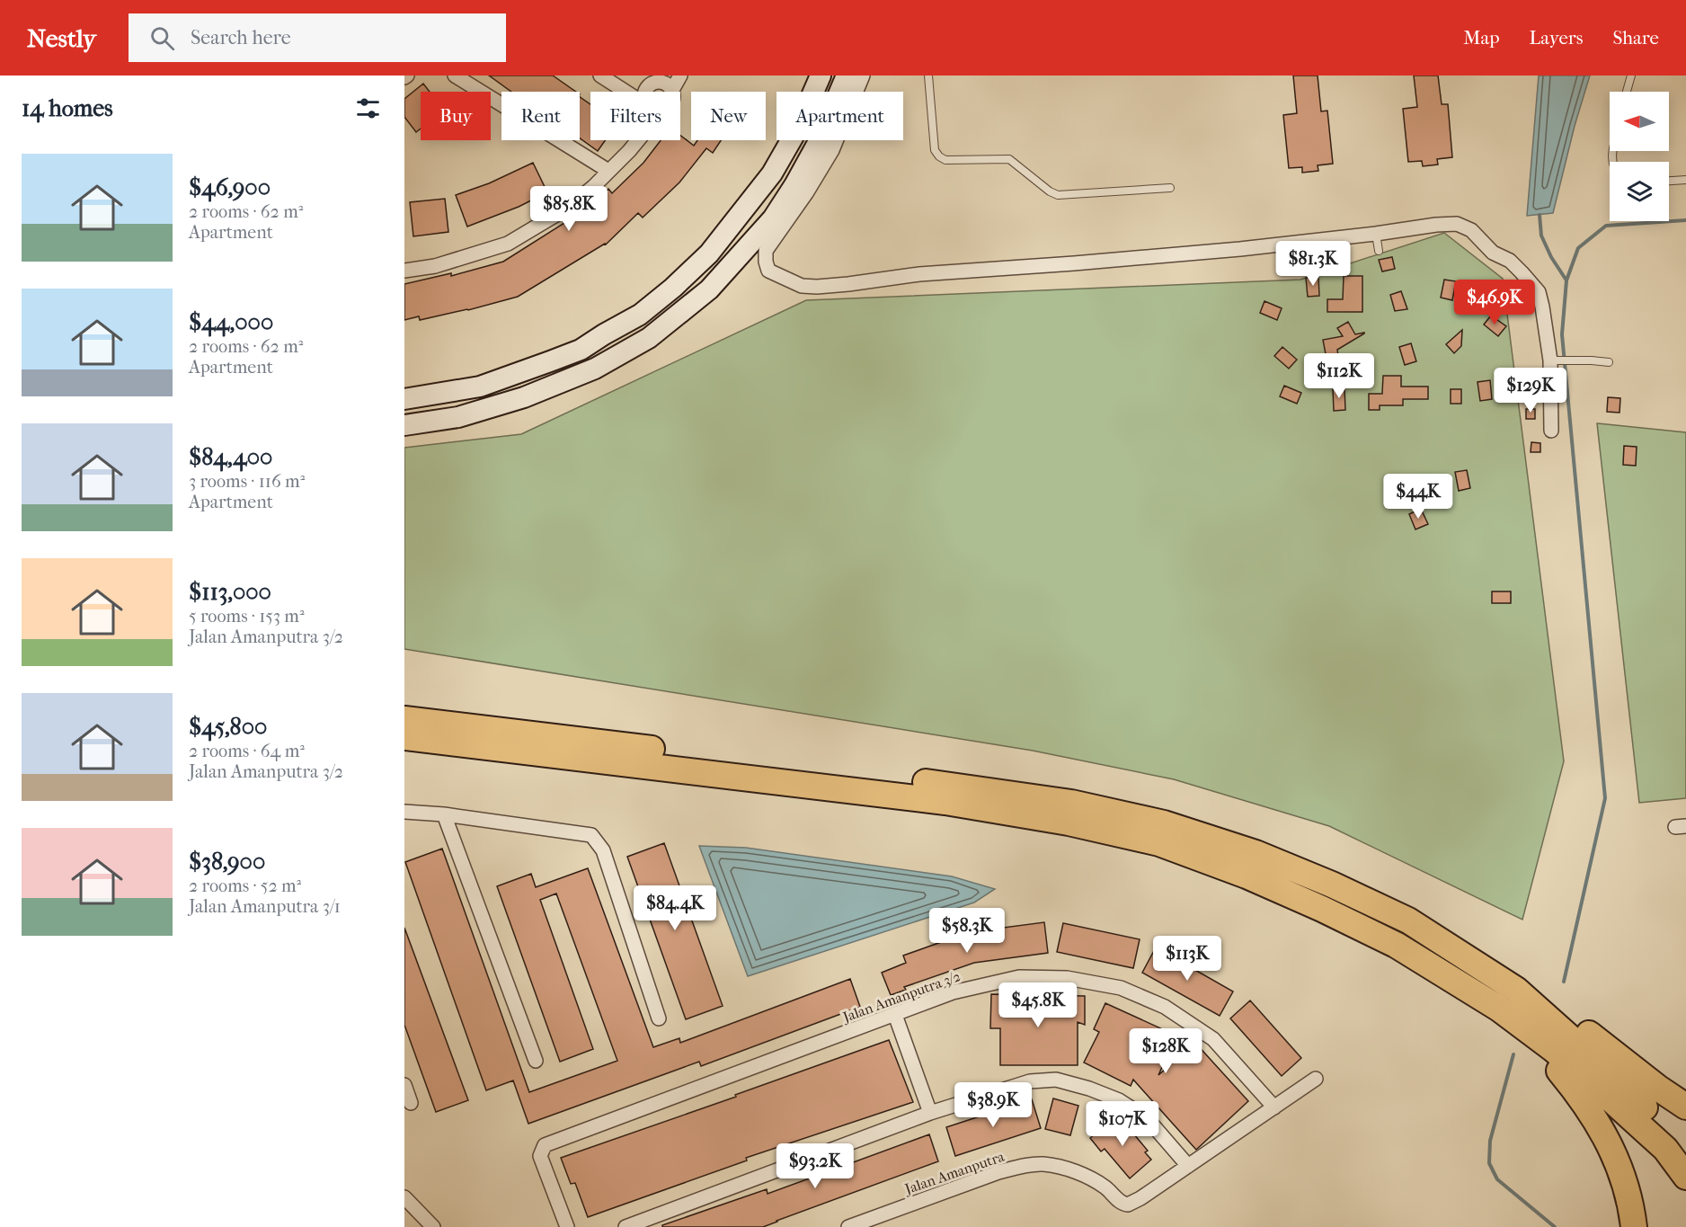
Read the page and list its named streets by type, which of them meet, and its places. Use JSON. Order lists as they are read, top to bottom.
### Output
{
  "streets": {
    "street": ["Jalan Amanputra 3/2", "Jalan Amanputra"]
  },
  "crossings": [
    ["Jalan Amanputra 3/2", "Jalan Amanputra"]
  ],
  "north": "left",
  "page": {
    "header": "Nestly",
    "search": "Search here",
    "nav": ["Map", "Layers", "Share"],
    "heading": "14 homes",
    "chip": [
      "Buy",
      "Rent",
      "Filters",
      "New",
      "Apartment"
    ],
    "list": [
      {
        "name": "$46,900",
        "note": "2 rooms · 62 m² · Apartment"
      },
      {
        "name": "$44,000",
        "note": "2 rooms · 62 m² · Apartment"
      },
      {
        "name": "$84,400",
        "note": "3 rooms · 116 m² · Apartment"
      },
      {
        "name": "$113,000",
        "note": "5 rooms · 153 m² · Jalan Amanputra 3/2"
      },
      {
        "name": "$45,800",
        "note": "2 rooms · 64 m² · Jalan Amanputra 3/2"
      },
      {
        "name": "$38,900",
        "note": "2 rooms · 52 m² · Jalan Amanputra 3/1"
      }
    ],
    "price": [
      "$85.8K",
      "$81.3K",
      "$46.9K",
      "$112K",
      "$129K",
      "$44K",
      "$84.4K",
      "$58.3K",
      "$113K",
      "$45.8K",
      "$128K",
      "$38.9K",
      "$107K",
      "$93.2K"
    ]
  }
}
